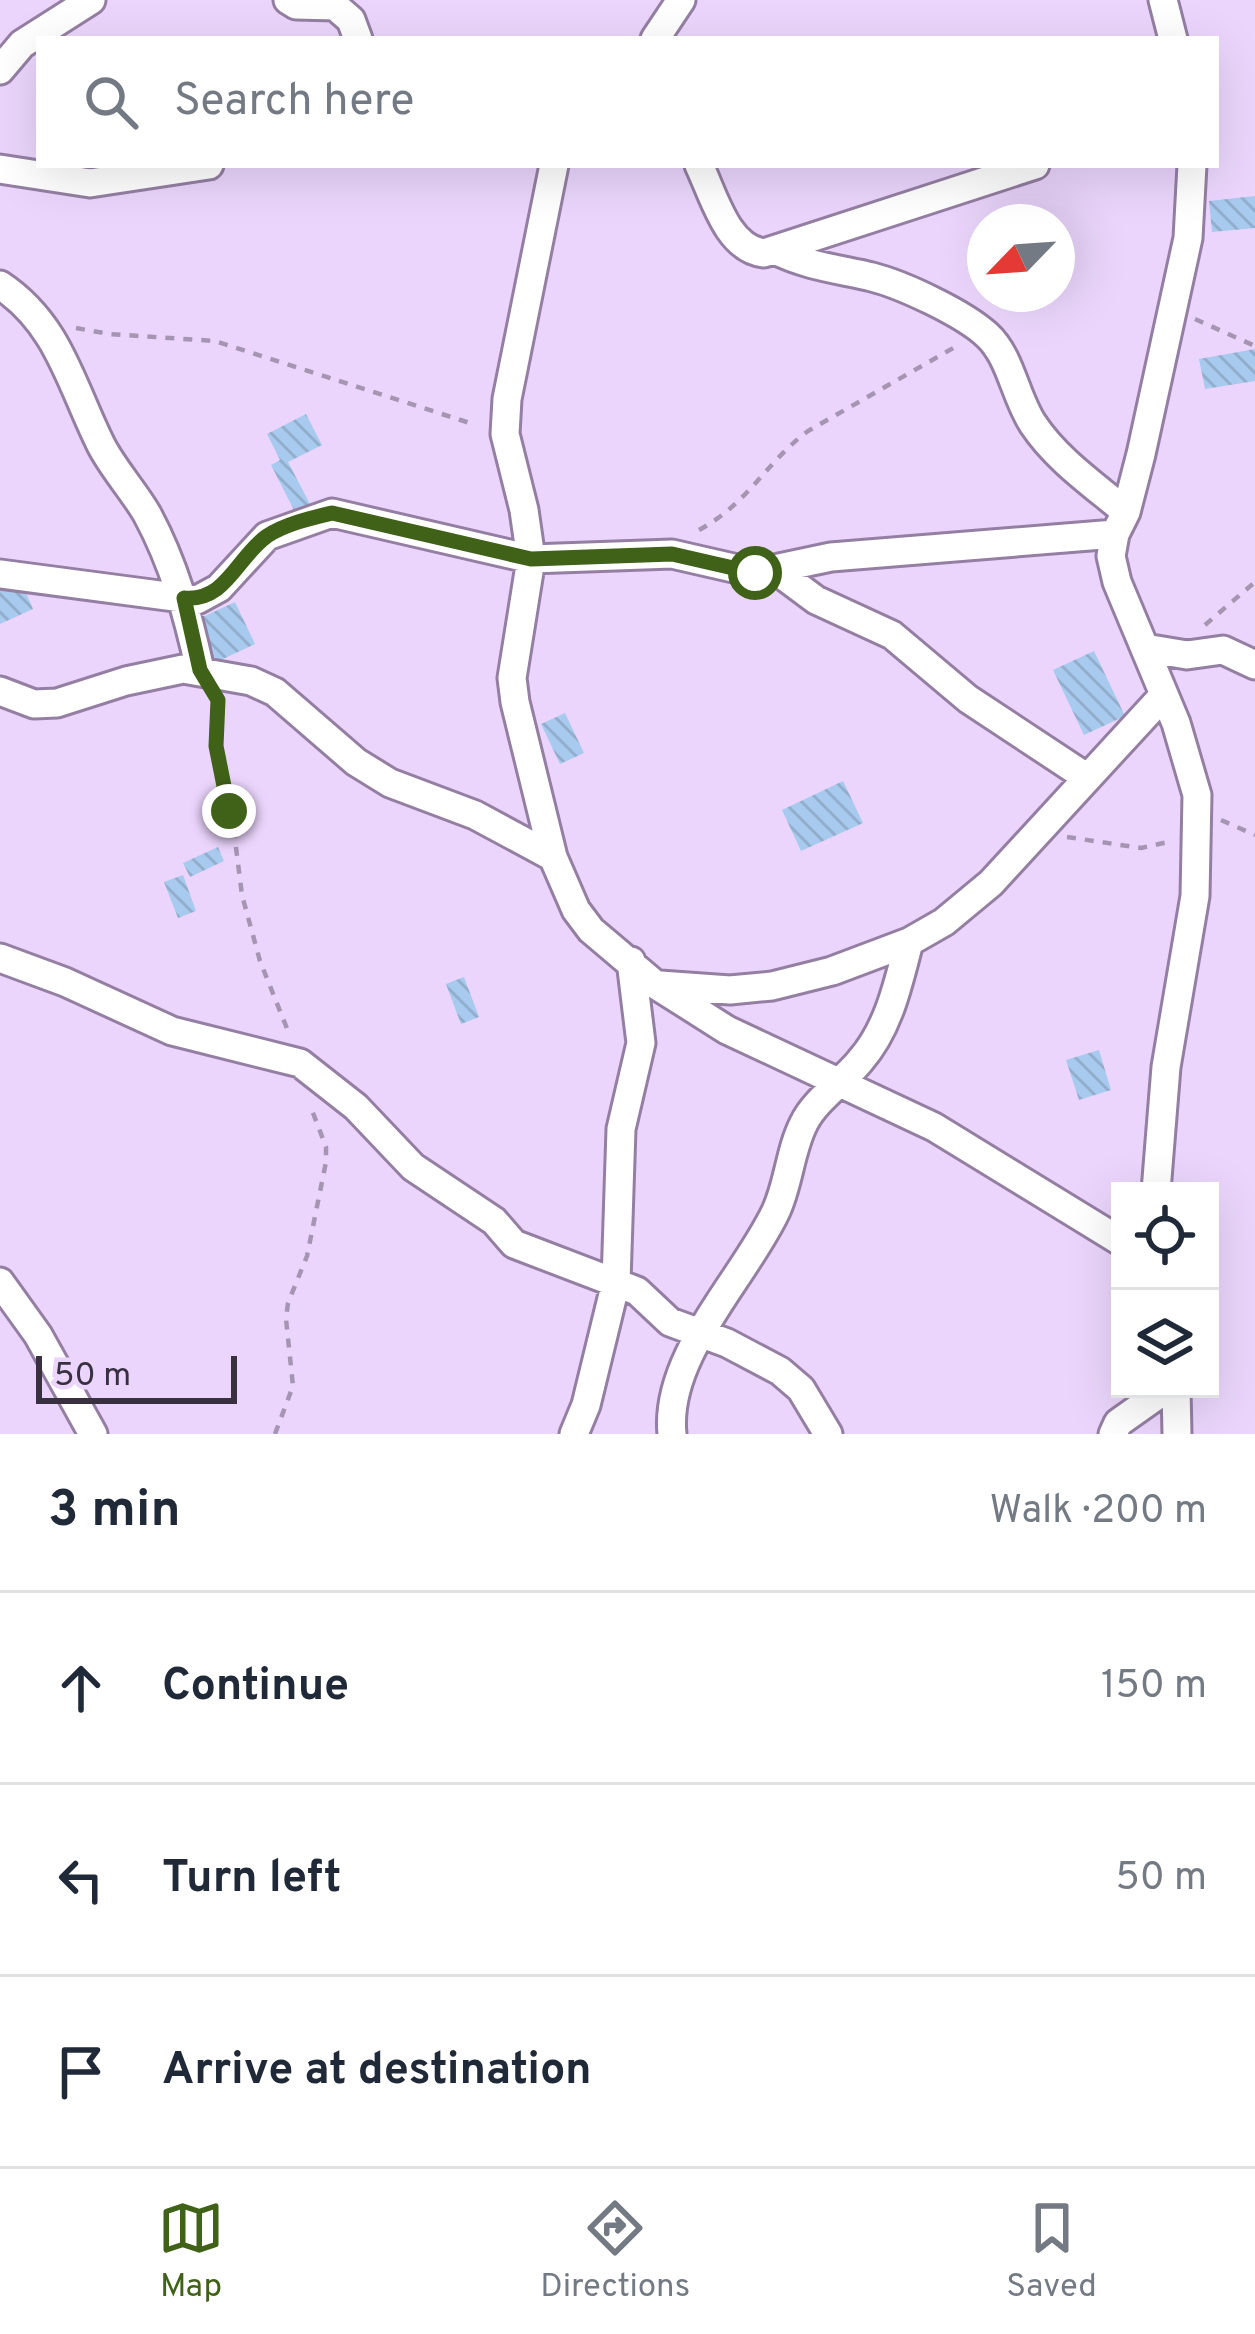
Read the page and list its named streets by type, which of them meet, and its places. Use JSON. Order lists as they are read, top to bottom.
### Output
{
  "scale_bar": "50 m",
  "north": "bottom left",
  "page": {
    "search": "Search here",
    "scale": "50 m",
    "heading": ["3 min", "Walk · 200 m"],
    "list": [
      ["Continue", "150 m"],
      ["Turn left", "50 m"],
      "Arrive at destination"
    ],
    "nav": ["Map", "Directions", "Saved"]
  }
}
